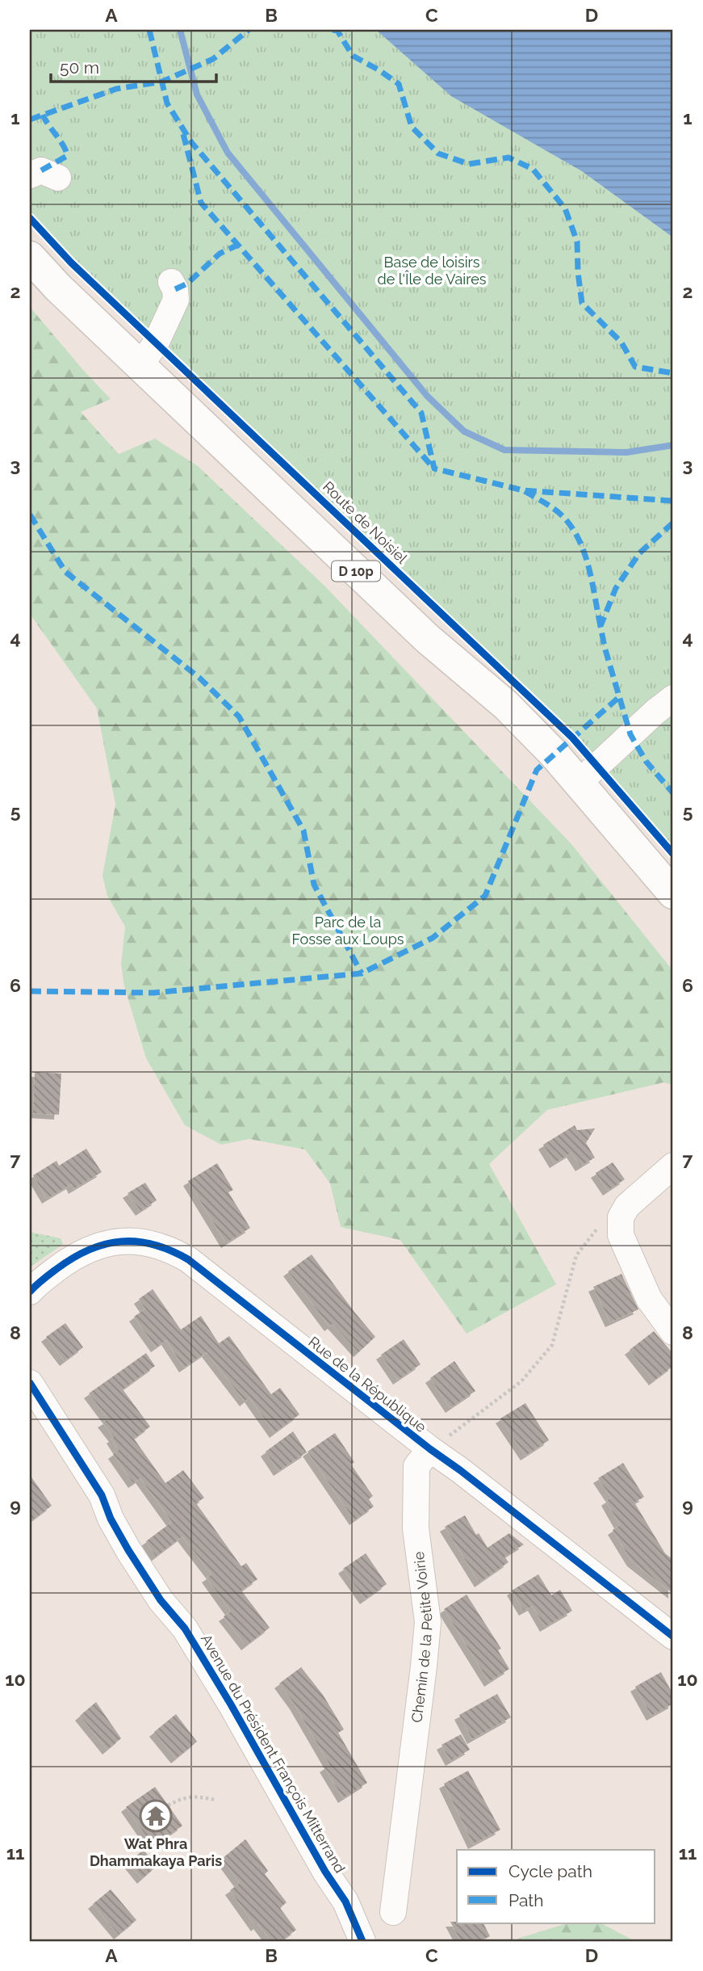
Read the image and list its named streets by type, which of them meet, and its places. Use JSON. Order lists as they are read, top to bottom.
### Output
{
  "streets": {
    "main road": ["D 10p"],
    "street": ["Rue de la République", "Chemin de la Petite Voirie", "Avenue du Président François Mitterrand"],
    "cycle path": ["Route de Noisiel"]
  },
  "crossings": [
    ["Rue de la République", "Chemin de la Petite Voirie"]
  ],
  "parks": ["Base de loisirs de l'Île de Vaires", "Parc de la Fosse aux Loups"],
  "places": {
    "temple": ["Wat Phra Dhammakaya Paris"]
  },
  "legend": ["Cycle path", "Path"],
  "scale_bar": "50 m",
  "grid": {
    "columns": [
      "A",
      "B",
      "C",
      "D"
    ],
    "rows": [
      "1",
      "2",
      "3",
      "4",
      "5",
      "6",
      "7",
      "8",
      "9",
      "10",
      "11"
    ]
  }
}
